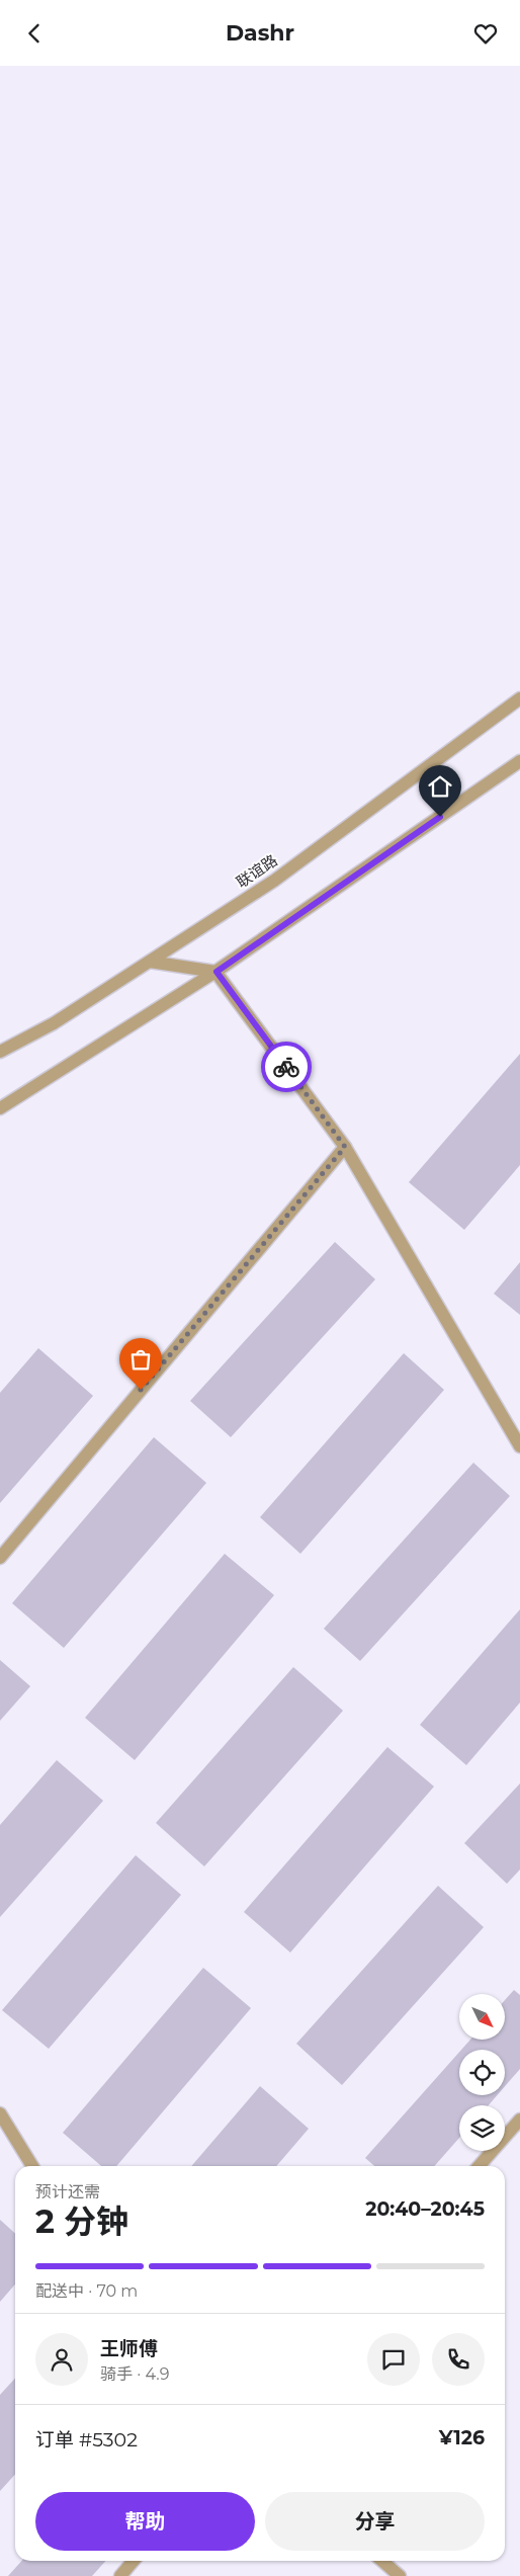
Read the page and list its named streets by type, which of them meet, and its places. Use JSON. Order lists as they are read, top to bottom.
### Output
{
  "streets": {
    "street": ["联谊路"]
  },
  "north": "bottom right",
  "page": {
    "header": "Dashr",
    "heading": ["2 分钟", "预计还需", "20:40–20:45"],
    "panel": [
      "王师傅",
      "骑手 · 4.9",
      "订单 #5302",
      "¥126"
    ],
    "bar": "配送中 · 70 m",
    "buttons": ["帮助", "分享"]
  }
}
